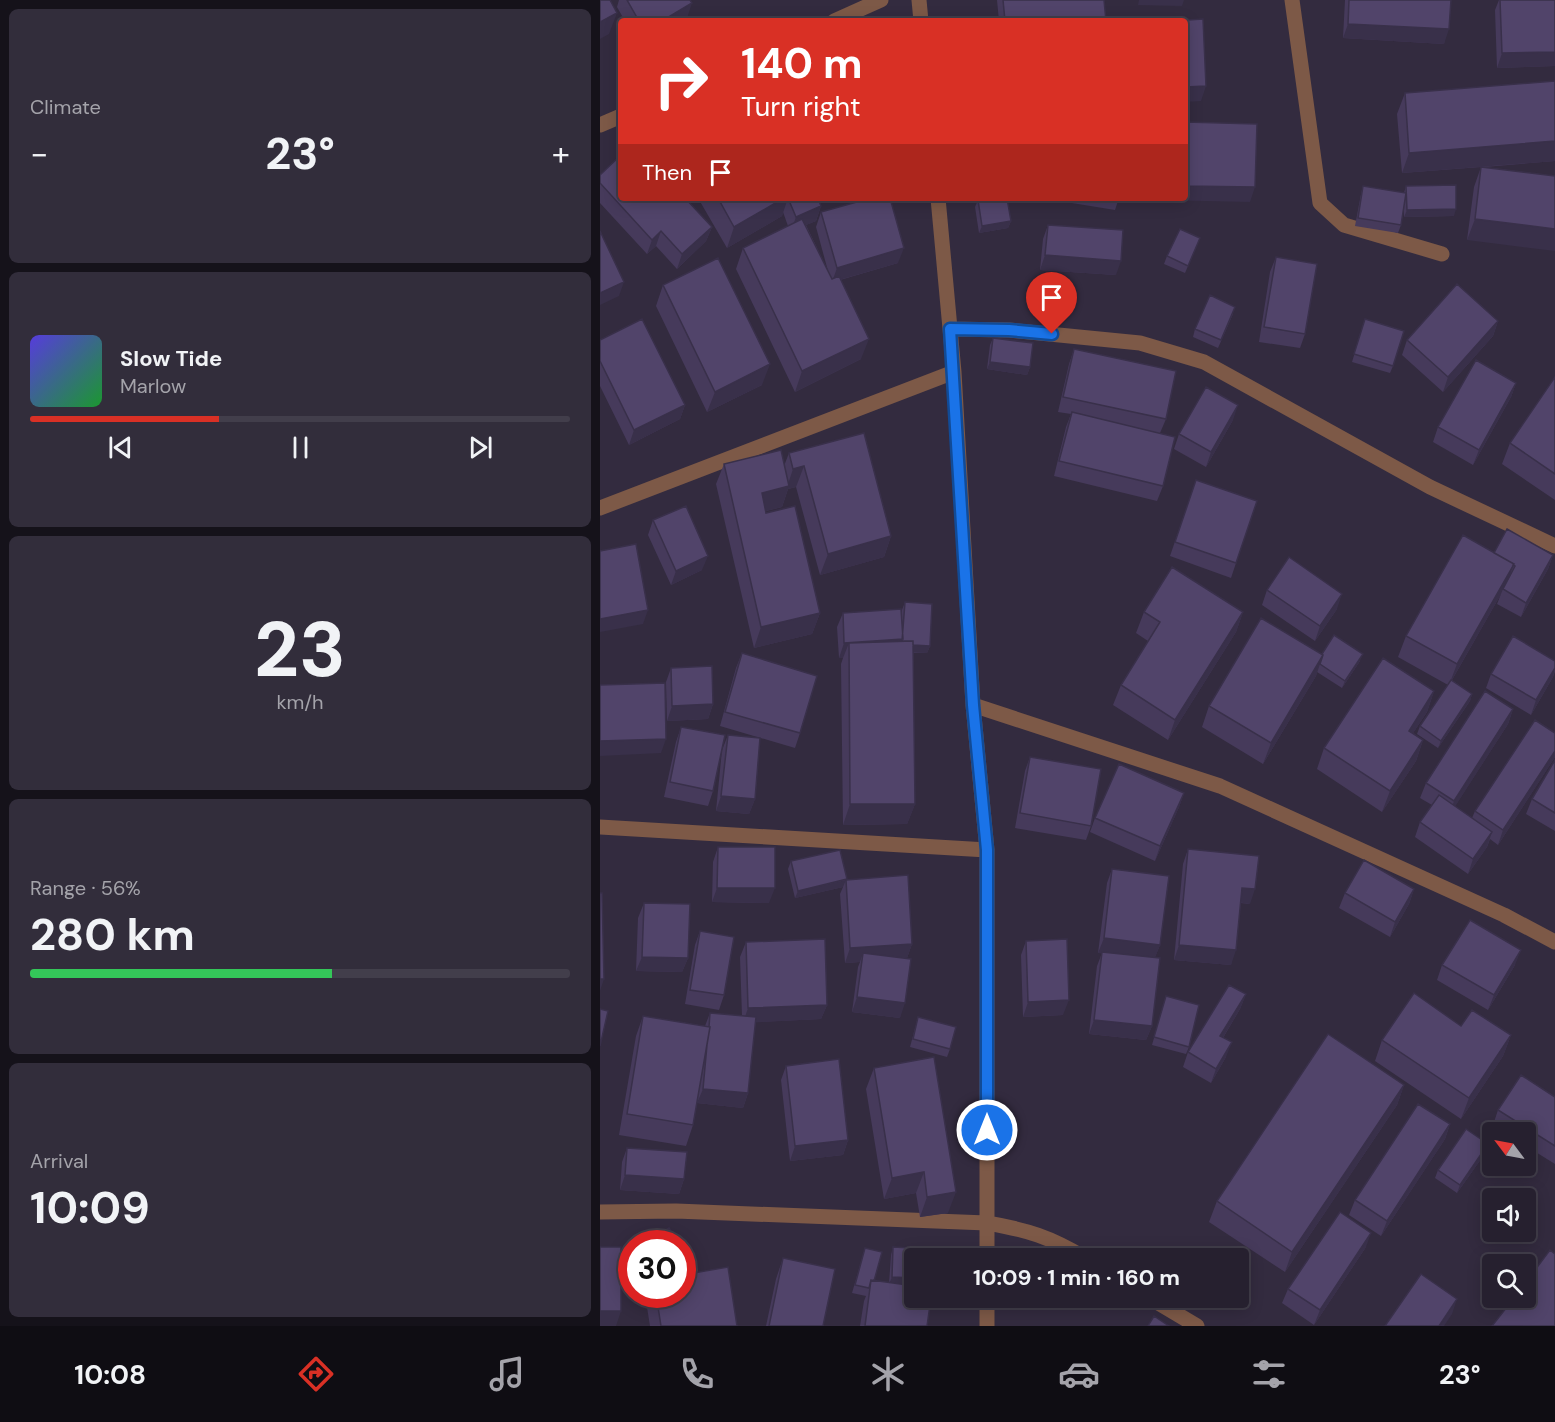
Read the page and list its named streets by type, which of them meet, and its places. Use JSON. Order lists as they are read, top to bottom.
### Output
{
  "north": "top left",
  "page": {
    "tile": [
      "Climate",
      ["23", "km/h"],
      ["Range · 56%", "280 km"],
      ["Arrival", "10:09"]
    ],
    "turn": ["140 m", "Turn right"],
    "heat": ["−", "23°", "+"],
    "then": "Then",
    "song": ["Slow Tide", "Marlow"],
    "limit": "30",
    "trip": "10:09 · 1 min · 160 m",
    "tabs": ["10:08", "23°"]
  }
}
